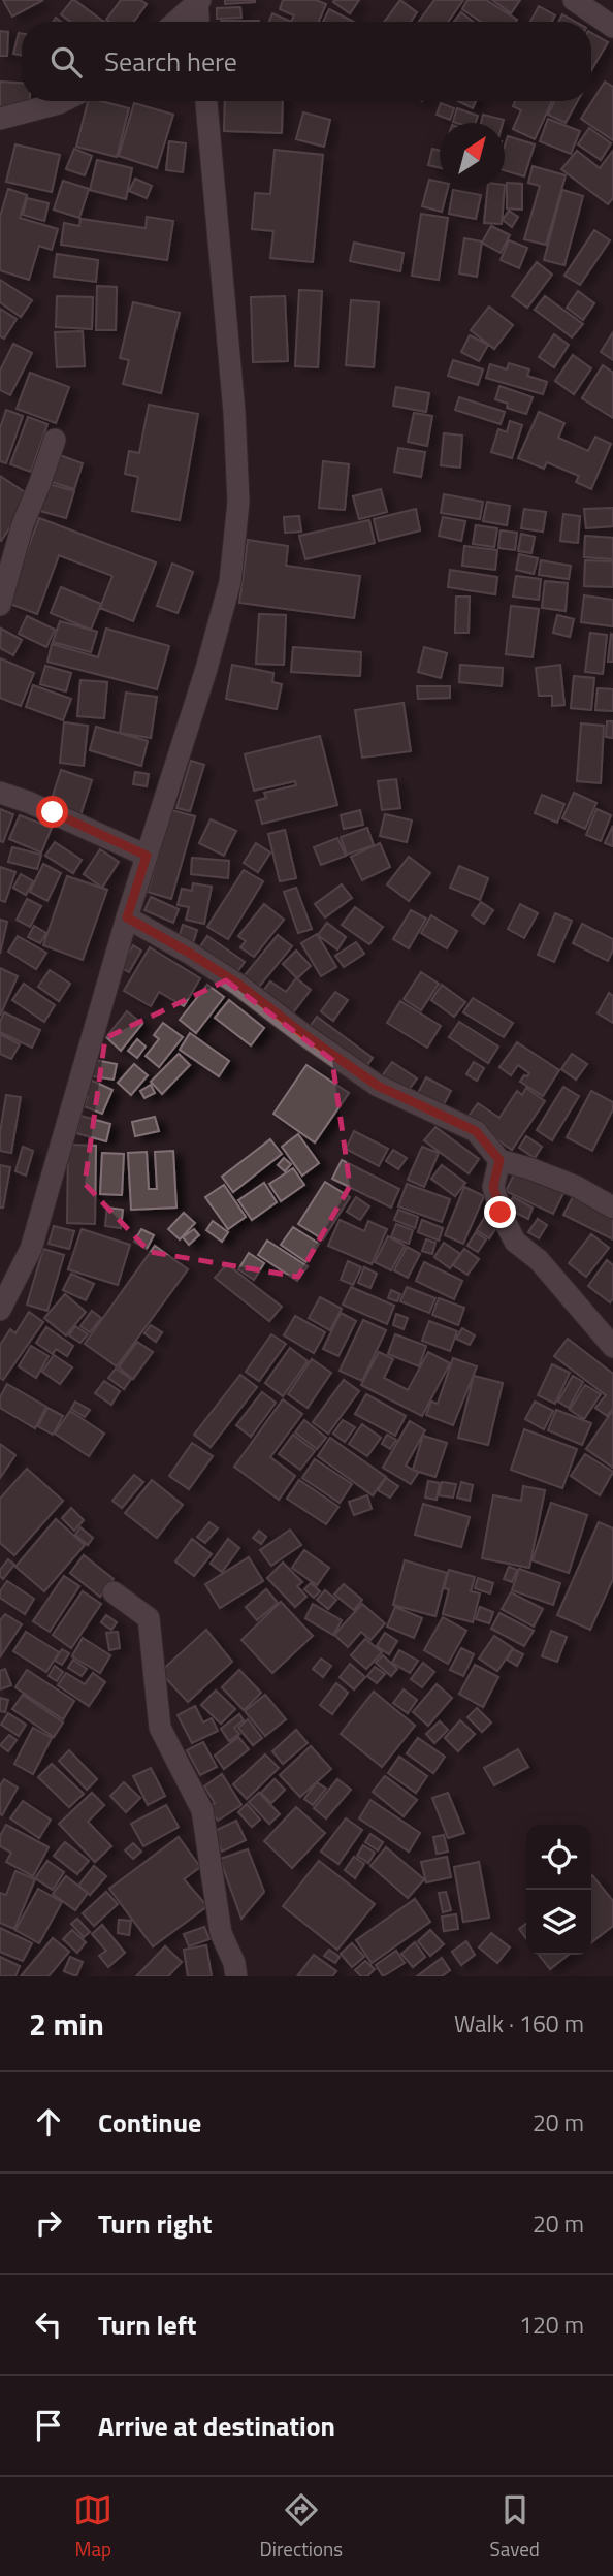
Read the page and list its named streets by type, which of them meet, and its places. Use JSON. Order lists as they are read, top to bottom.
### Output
{
  "north": "top right",
  "page": {
    "search": "Search here",
    "heading": ["2 min", "Walk · 160 m"],
    "list": [
      ["Continue", "20 m"],
      ["Turn right", "20 m"],
      ["Turn left", "120 m"],
      "Arrive at destination"
    ],
    "nav": ["Map", "Directions", "Saved"]
  }
}
